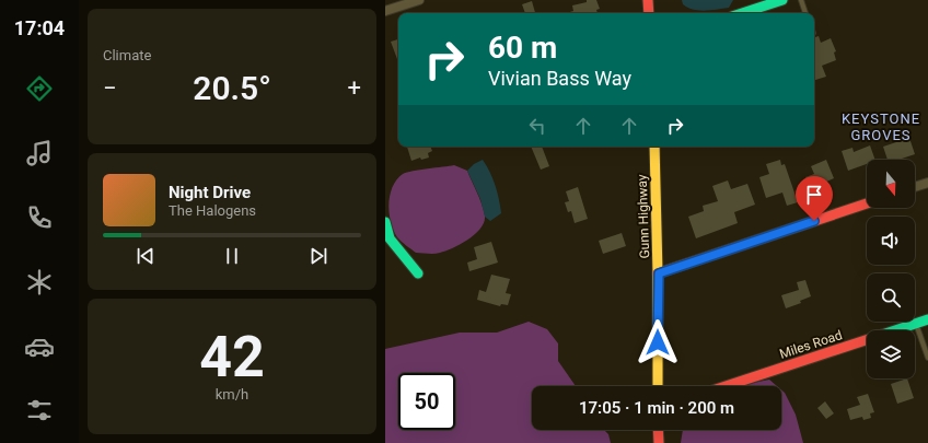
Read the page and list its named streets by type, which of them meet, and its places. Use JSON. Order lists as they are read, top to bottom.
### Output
{
  "streets": {
    "street": ["Gunn Highway", "Miles Road"]
  },
  "districts": ["KEYSTONE GROVES"],
  "north": "bottom",
  "page": {
    "tabs": "17:04",
    "tile": [
      "Climate",
      ["42", "km/h"]
    ],
    "turn": ["60 m", "Vivian Bass Way"],
    "heat": ["−", "20.5°", "+"],
    "song": ["Night Drive", "The Halogens"],
    "limit": "50",
    "trip": "17:05 · 1 min · 200 m"
  }
}
